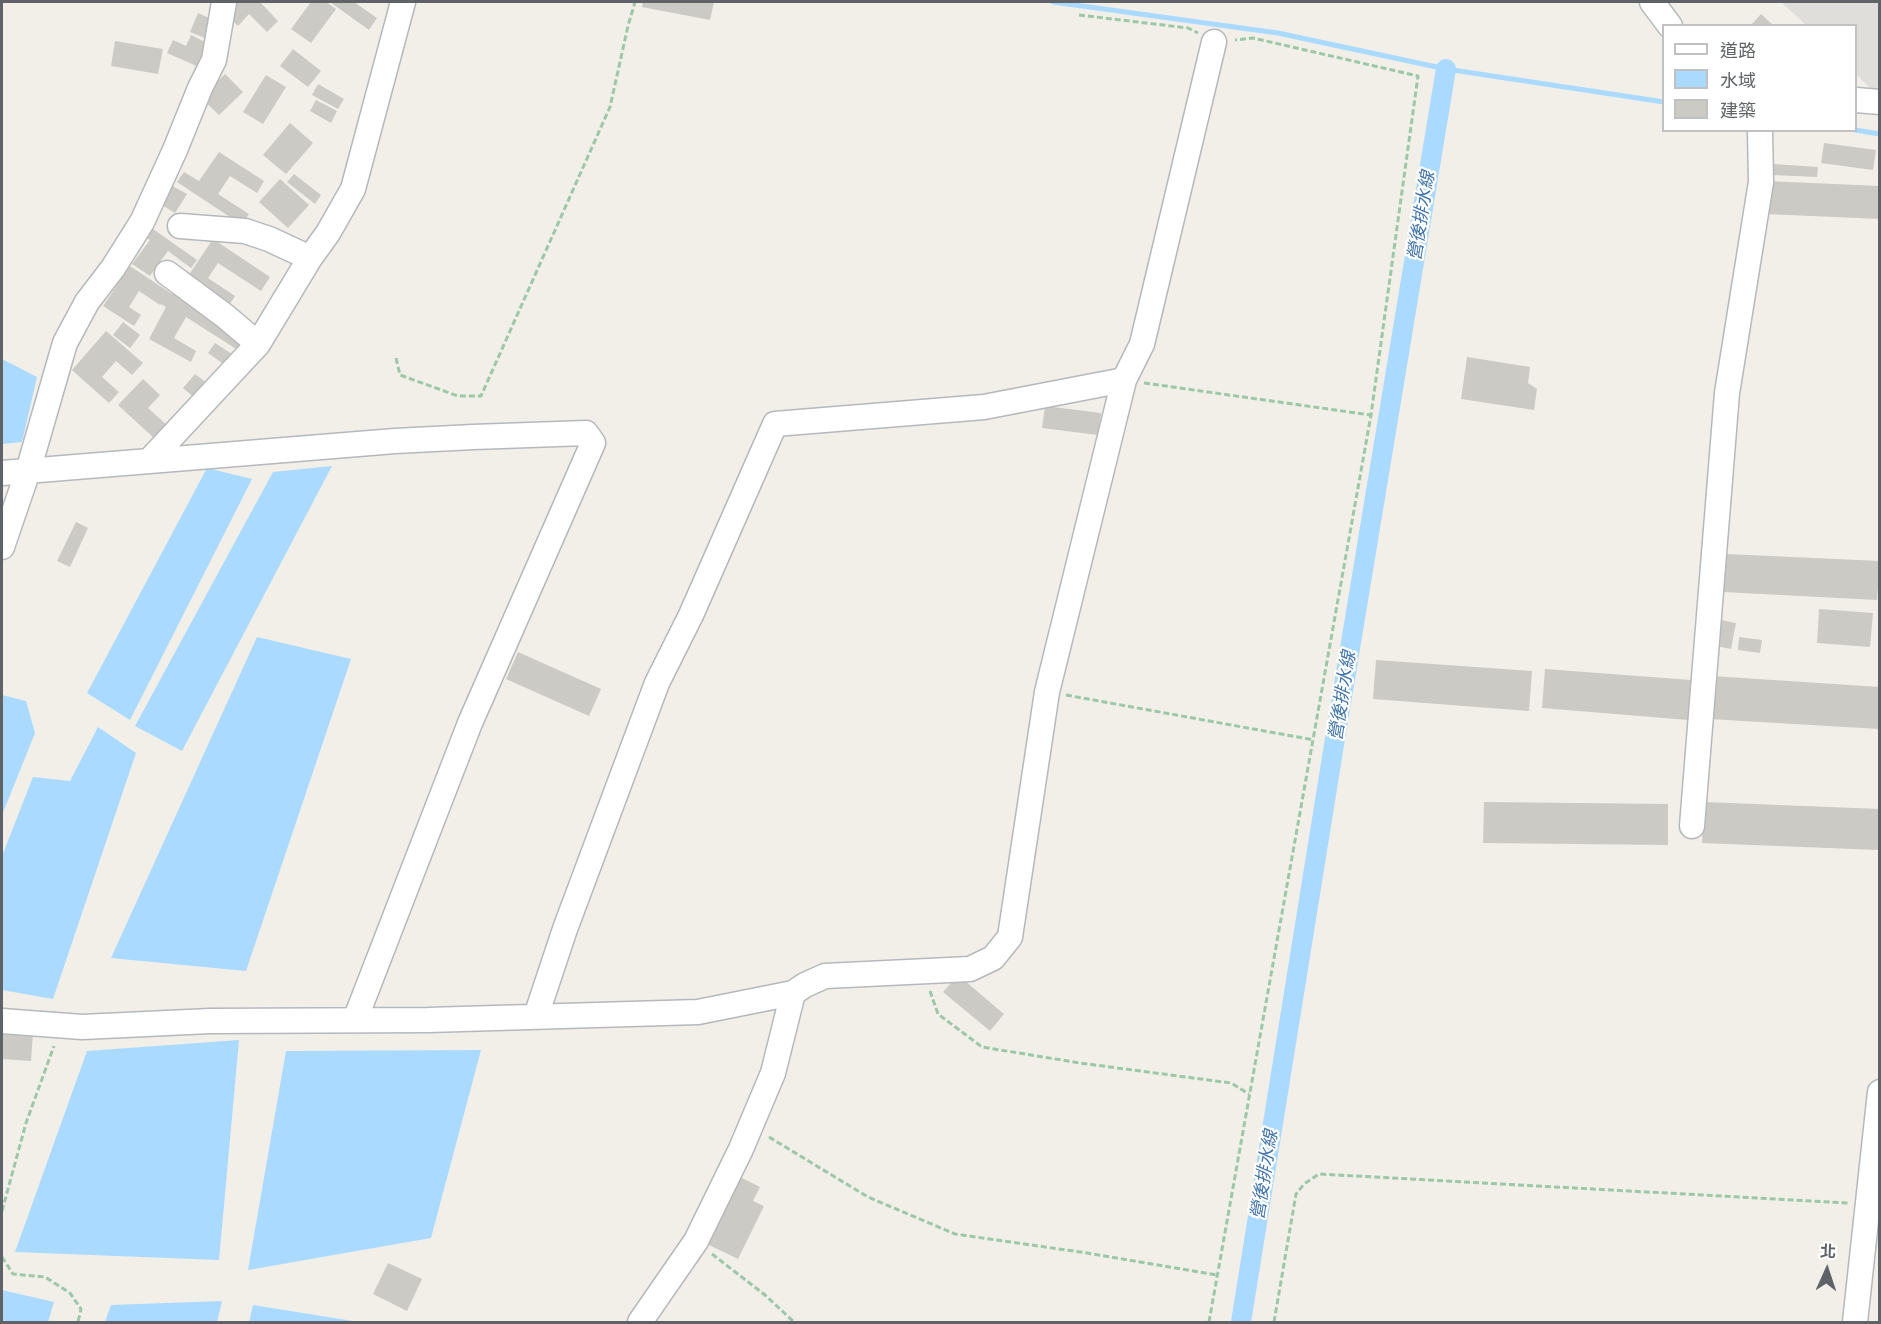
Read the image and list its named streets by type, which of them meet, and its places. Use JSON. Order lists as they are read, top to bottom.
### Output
{
  "water": ["營後排水線"],
  "legend": ["道路", "水域", "建築"],
  "north": "top"
}
